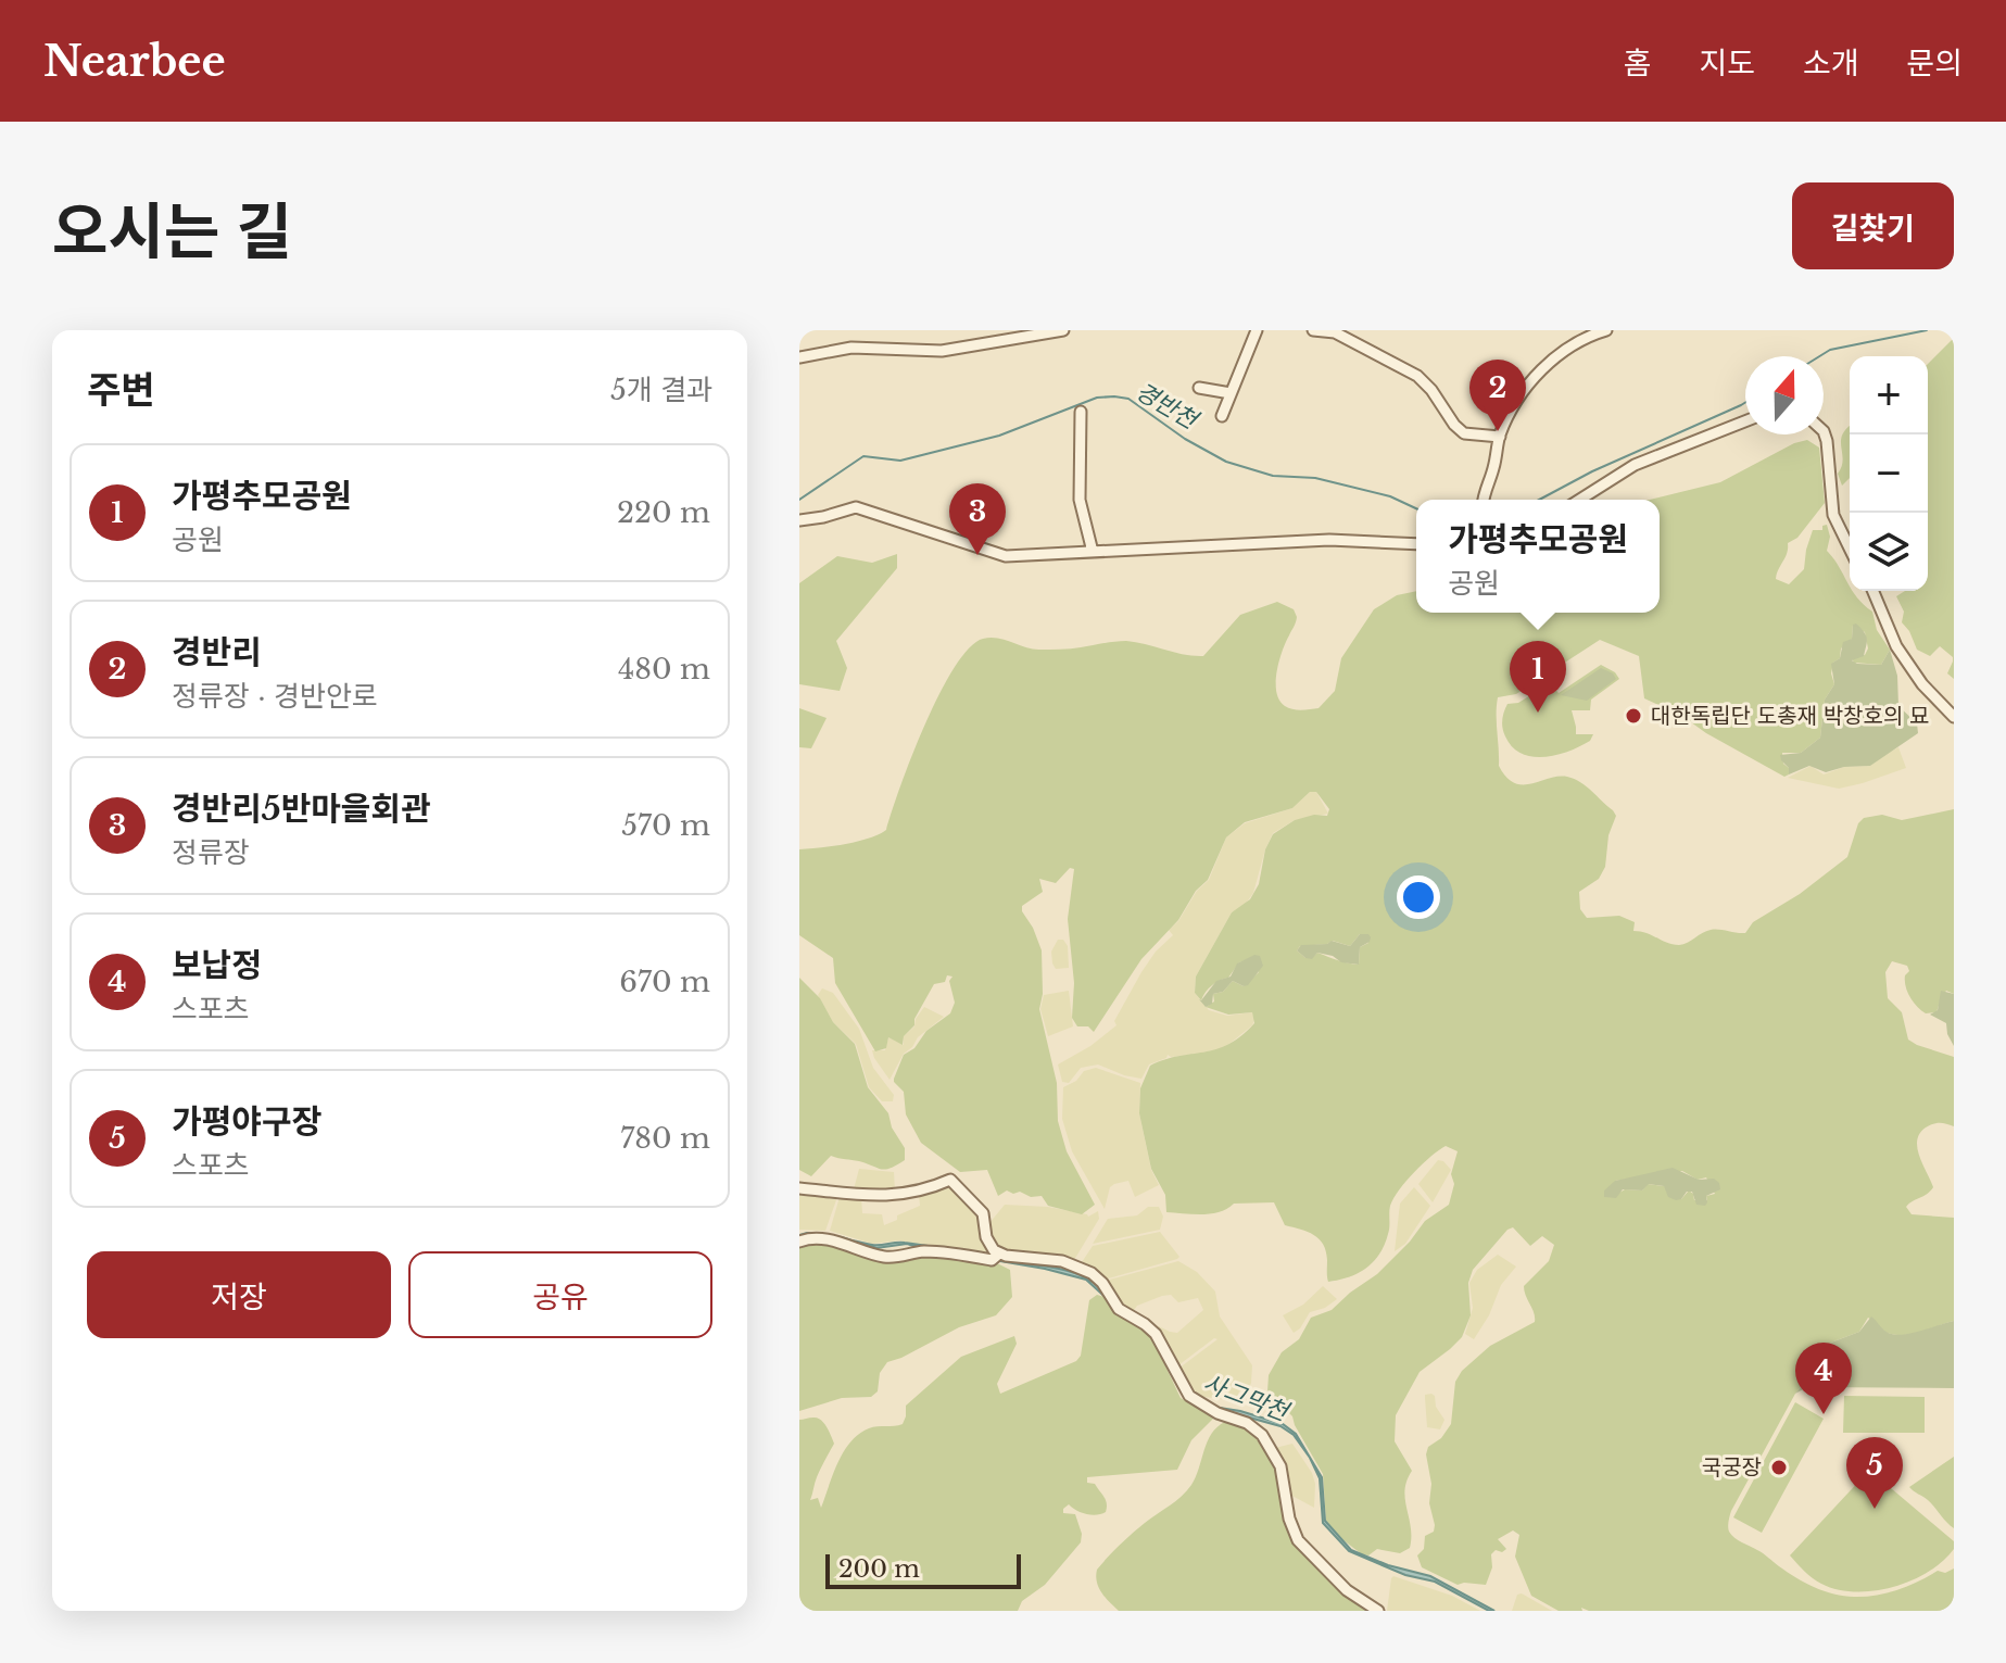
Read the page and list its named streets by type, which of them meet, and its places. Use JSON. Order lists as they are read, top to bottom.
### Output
{
  "water": ["경반천", "사그막천"],
  "places": ["대한독립단 도총재 박창호의 묘", "국궁장"],
  "scale_bar": "200 m",
  "north": "top",
  "page": {
    "header": "Nearbee",
    "nav": [
      "홈",
      "지도",
      "소개",
      "문의"
    ],
    "title": "오시는 길",
    "buttons": [
      "길찾기",
      ["저장", "공유"]
    ],
    "heading": ["주변", "5개 결과"],
    "map_buttons": ["+", "−"],
    "pins": [
      "2",
      "3",
      "1",
      "4",
      "5"
    ],
    "list": [
      {
        "mark": "1",
        "name": "가평추모공원",
        "note": "공원",
        "value": "220 m"
      },
      {
        "mark": "2",
        "name": "경반리",
        "note": "정류장 · 경반안로",
        "value": "480 m"
      },
      {
        "mark": "3",
        "name": "경반리5반마을회관",
        "note": "정류장",
        "value": "570 m"
      },
      {
        "mark": "4",
        "name": "보납정",
        "note": "스포츠",
        "value": "670 m"
      },
      {
        "mark": "5",
        "name": "가평야구장",
        "note": "스포츠",
        "value": "780 m"
      }
    ],
    "popup": ["가평추모공원", "공원"],
    "scale": "200 m"
  }
}
